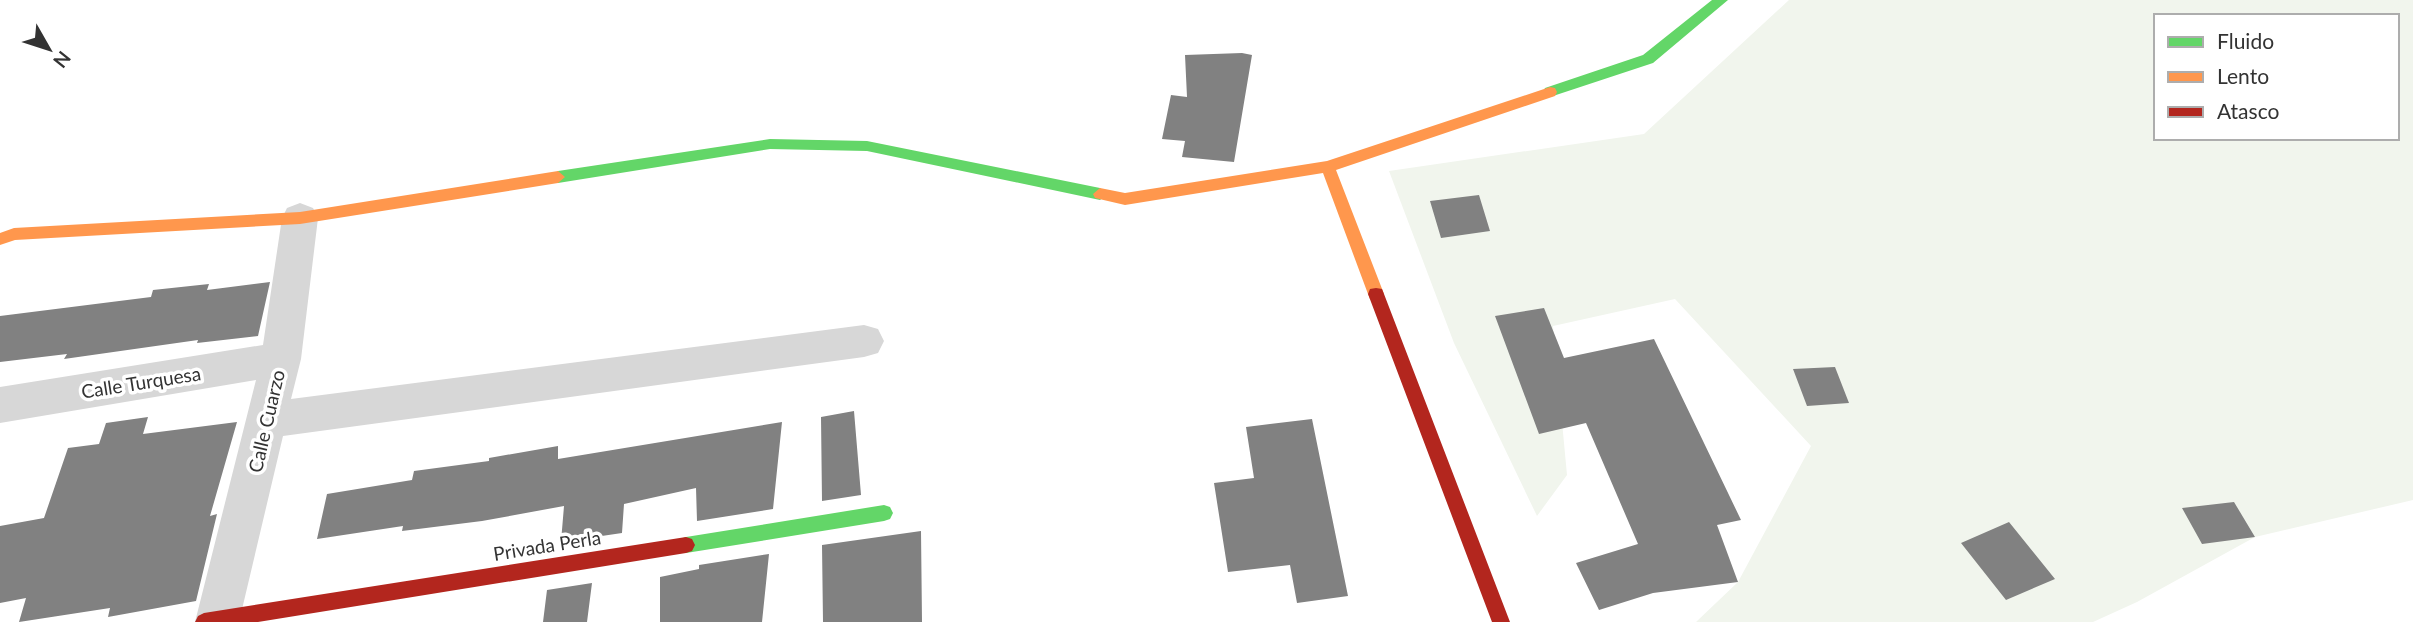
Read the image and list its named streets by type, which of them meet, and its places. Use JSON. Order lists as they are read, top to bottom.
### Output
{
  "streets": {
    "street": ["Calle Turquesa", "Calle Cuarzo", "Privada Perla"]
  },
  "crossings": [
    ["Calle Turquesa", "Calle Cuarzo"],
    ["Calle Cuarzo", "Privada Perla"]
  ],
  "legend": ["Fluido", "Lento", "Atasco"],
  "north": "bottom right"
}
